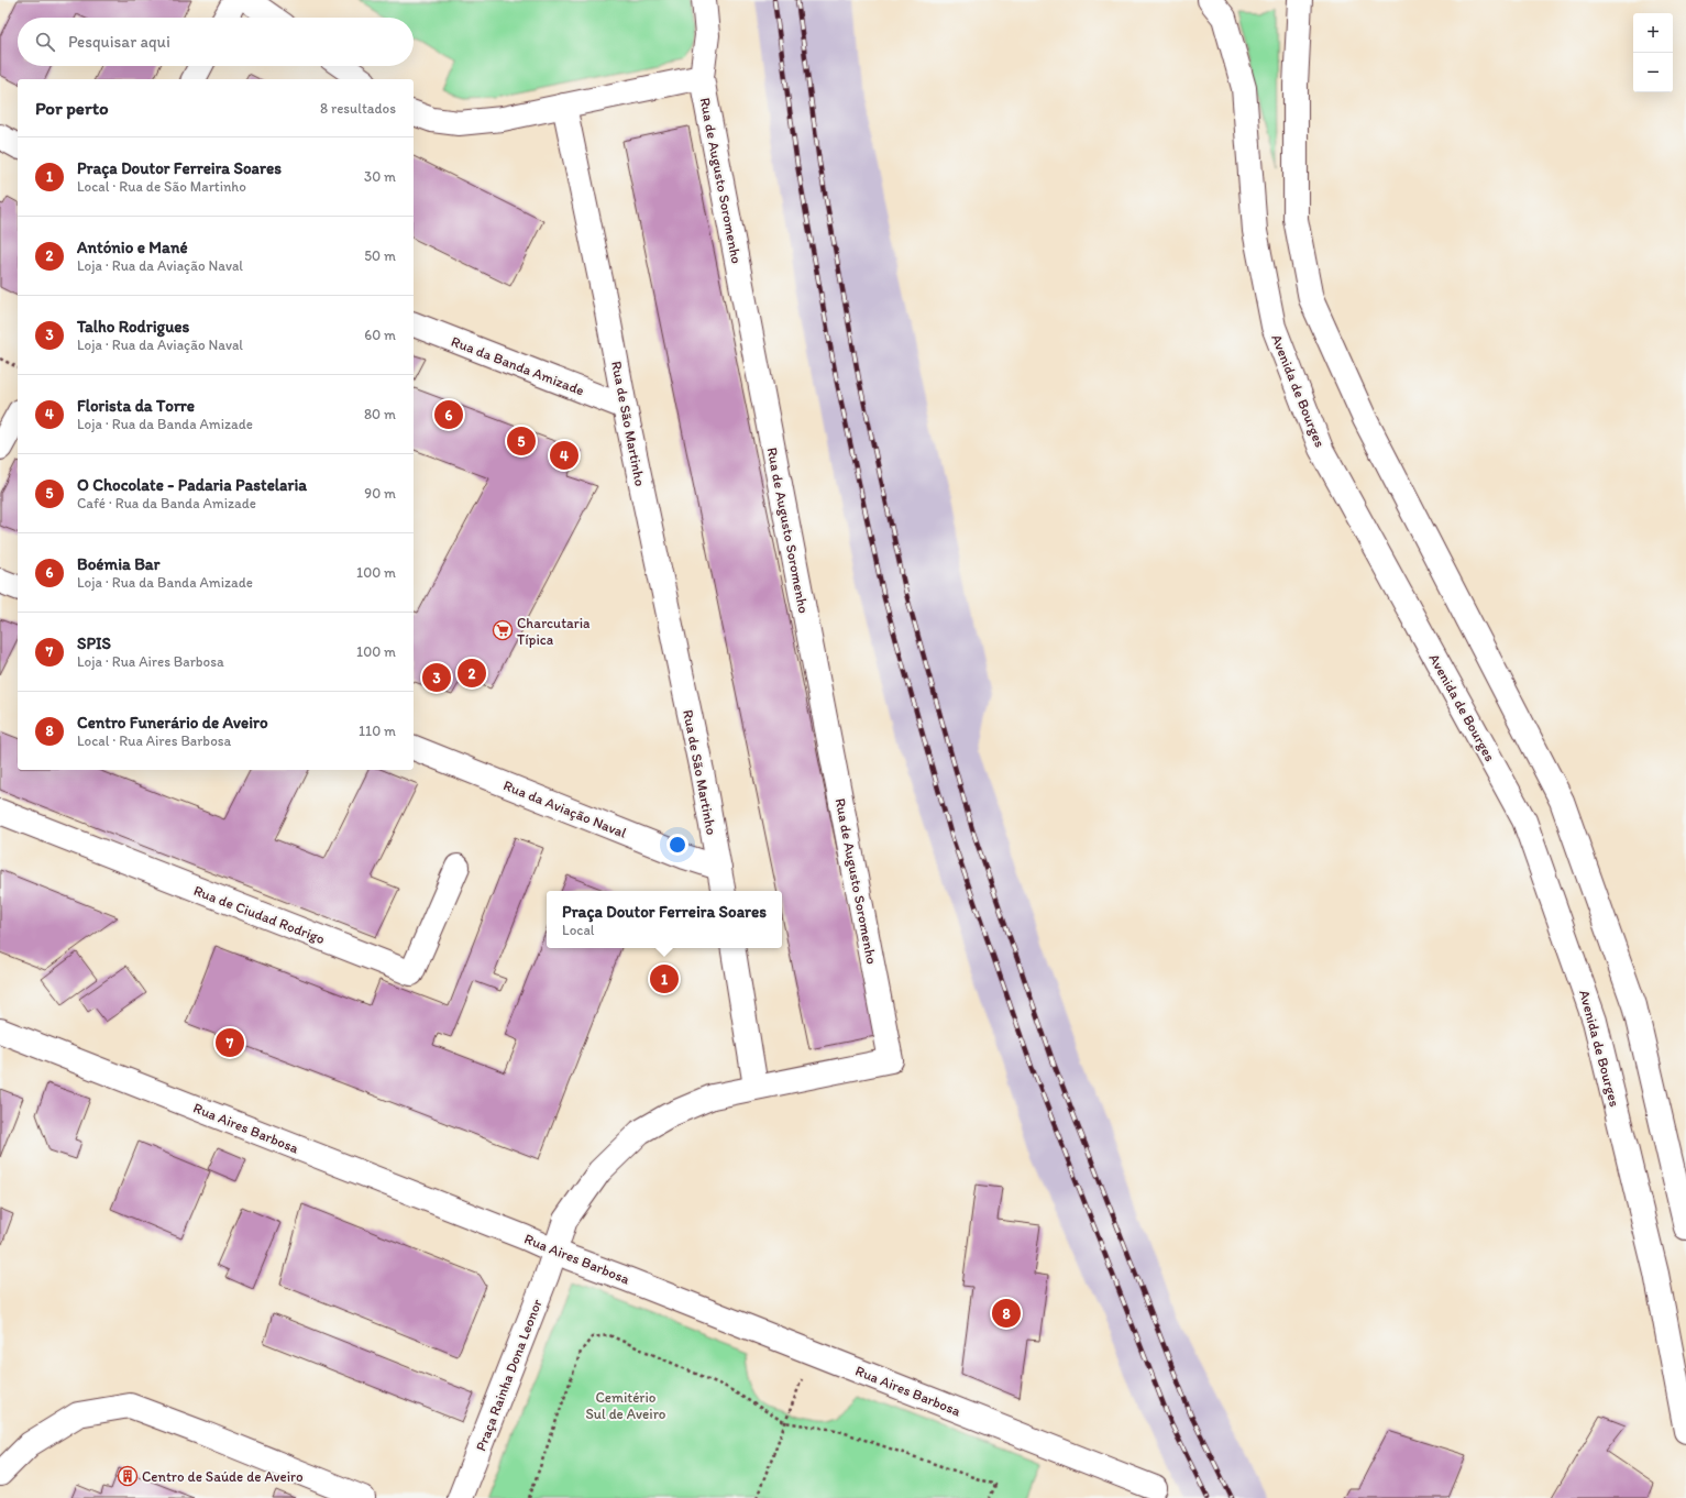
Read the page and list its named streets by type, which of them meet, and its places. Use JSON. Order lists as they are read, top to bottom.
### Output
{
  "streets": {
    "street": [
      "Rua de Augusto Soromenho",
      "Rua da Banda Amizade",
      "Avenida de Bourges",
      "Rua de São Martinho",
      "Rua da Aviação Naval",
      "Rua de Ciudad Rodrigo",
      "Rua Aires Barbosa",
      "Praça Rainha Dona Leonor"
    ]
  },
  "crossings": [
    ["Rua de Augusto Soromenho", "Praça Rainha Dona Leonor"],
    ["Rua da Banda Amizade", "Rua de São Martinho"],
    ["Rua de São Martinho", "Rua da Aviação Naval"],
    ["Rua Aires Barbosa", "Praça Rainha Dona Leonor"]
  ],
  "parks": ["Cemitério Sul de Aveiro"],
  "places": {
    "supermarket": ["Charcutaria Típica"],
    "building": ["Centro de Saúde de Aveiro"]
  },
  "page": {
    "map_buttons": ["+", "−"],
    "search": "Pesquisar aqui",
    "heading": ["Por perto", "8 resultados"],
    "list": [
      {
        "mark": "1",
        "name": "Praça Doutor Ferreira Soares",
        "note": "Local · Rua de São Martinho",
        "value": "30 m"
      },
      {
        "mark": "2",
        "name": "António e Mané",
        "note": "Loja · Rua da Aviação Naval",
        "value": "50 m"
      },
      {
        "mark": "3",
        "name": "Talho Rodrigues",
        "note": "Loja · Rua da Aviação Naval",
        "value": "60 m"
      },
      {
        "mark": "4",
        "name": "Florista da Torre",
        "note": "Loja · Rua da Banda Amizade",
        "value": "80 m"
      },
      {
        "mark": "5",
        "name": "O Chocolate - Padaria Pastelaria",
        "note": "Café · Rua da Banda Amizade",
        "value": "90 m"
      },
      {
        "mark": "6",
        "name": "Boémia Bar",
        "note": "Loja · Rua da Banda Amizade",
        "value": "100 m"
      },
      {
        "mark": "7",
        "name": "SPIS",
        "note": "Loja · Rua Aires Barbosa",
        "value": "100 m"
      },
      {
        "mark": "8",
        "name": "Centro Funerário de Aveiro",
        "note": "Local · Rua Aires Barbosa",
        "value": "110 m"
      }
    ],
    "pins": [
      "6",
      "5",
      "4",
      "2",
      "3",
      "1",
      "7",
      "8"
    ],
    "popup": ["Praça Doutor Ferreira Soares", "Local"]
  }
}
